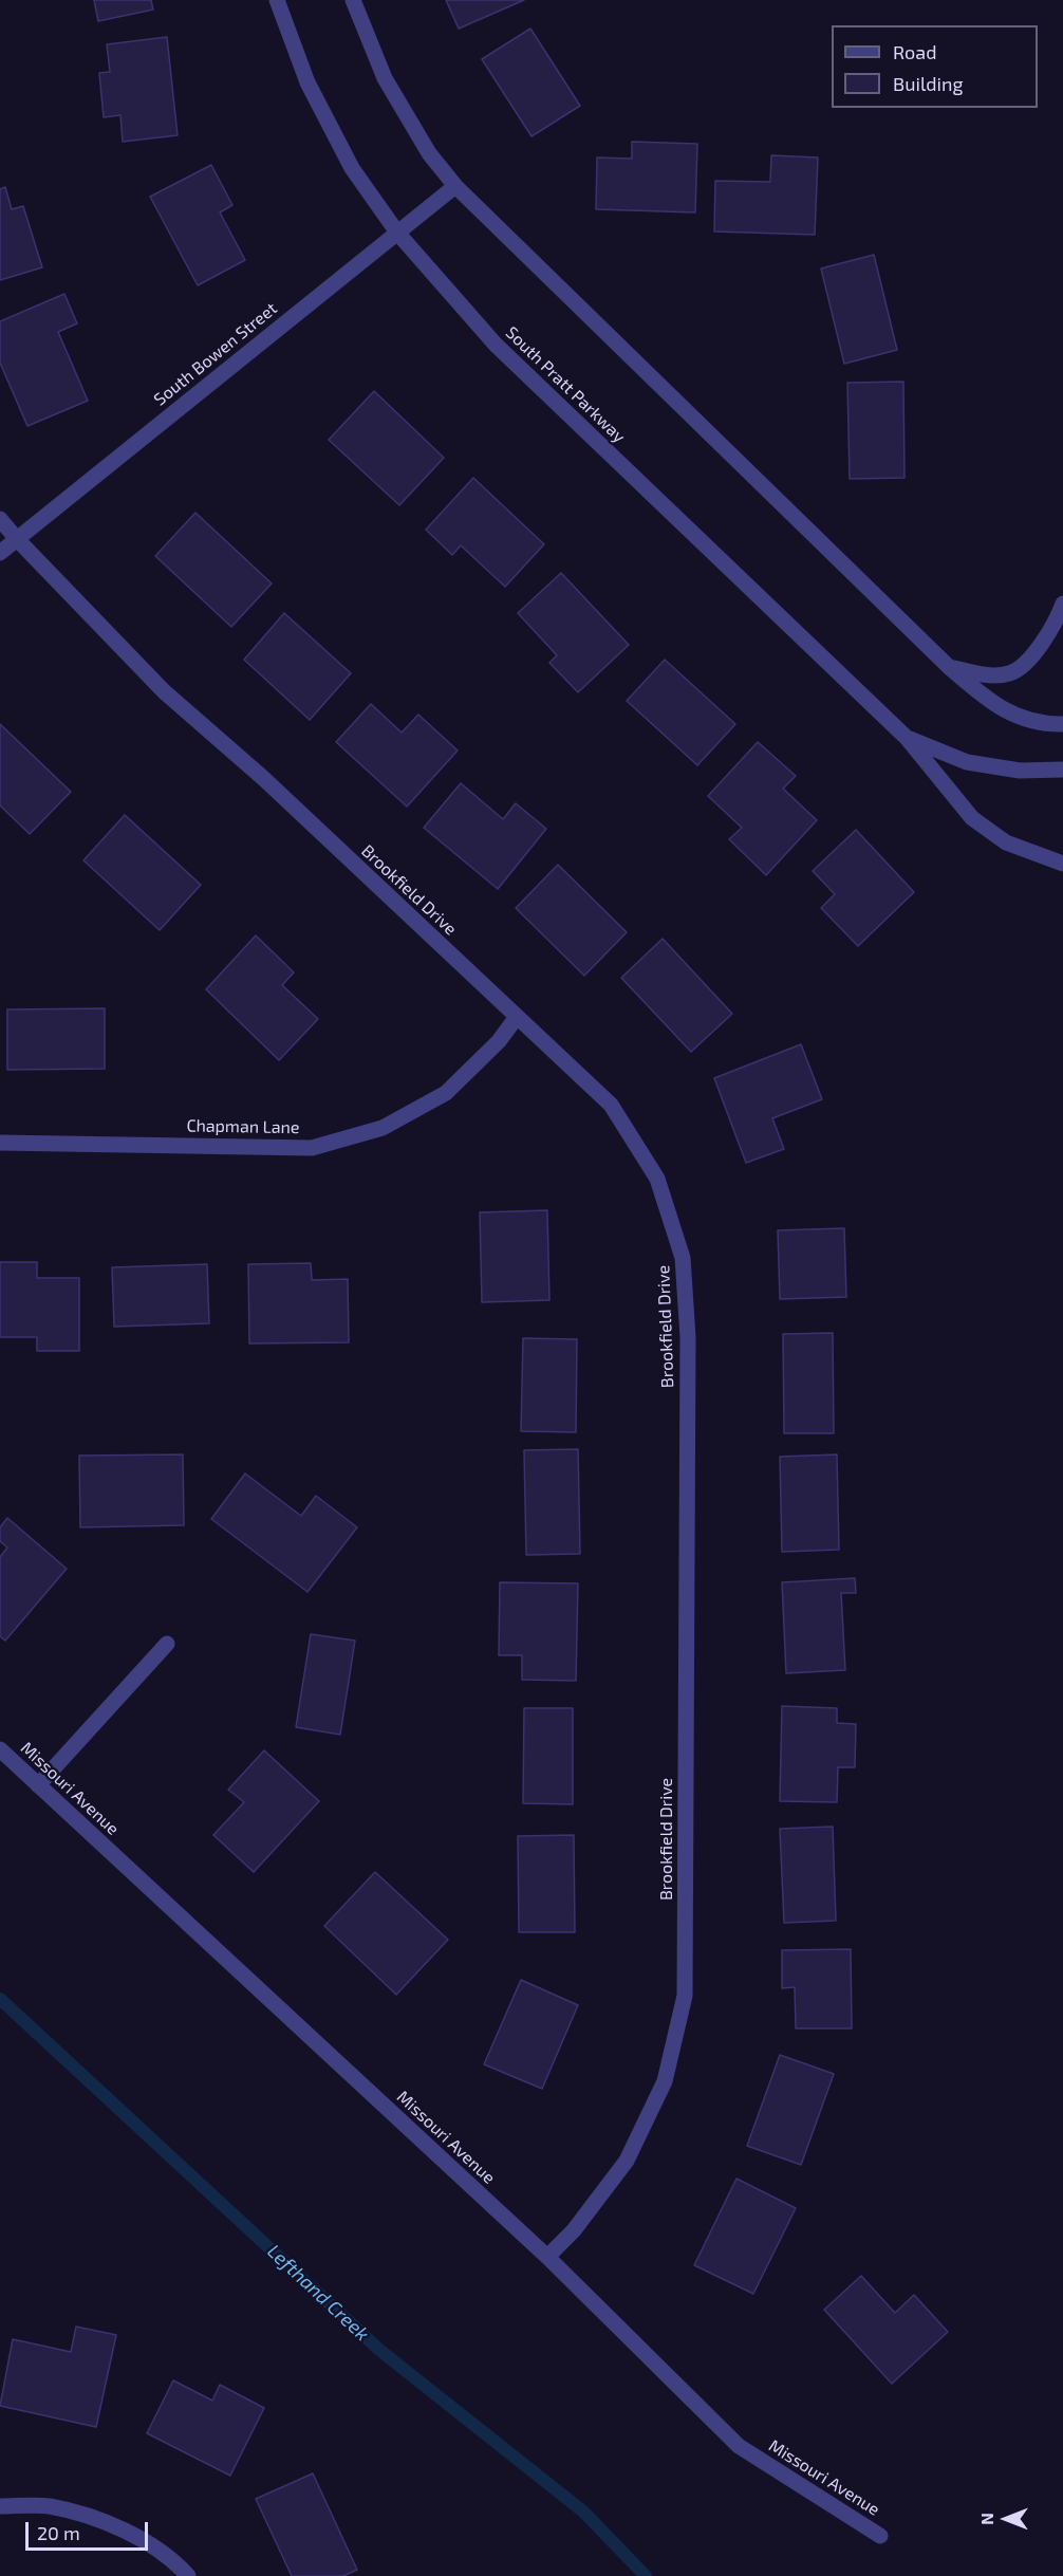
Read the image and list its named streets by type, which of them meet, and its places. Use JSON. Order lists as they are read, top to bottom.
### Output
{
  "streets": {
    "street": [
      "South Bowen Street",
      "South Pratt Parkway",
      "Brookfield Drive",
      "Chapman Lane",
      "Missouri Avenue"
    ]
  },
  "crossings": [
    ["South Bowen Street", "South Pratt Parkway"],
    ["South Bowen Street", "Brookfield Drive"],
    ["Brookfield Drive", "Chapman Lane"],
    ["Brookfield Drive", "Missouri Avenue"]
  ],
  "water": ["Lefthand Creek"],
  "legend": ["Road", "Building"],
  "scale_bar": "20 m",
  "north": "left"
}
